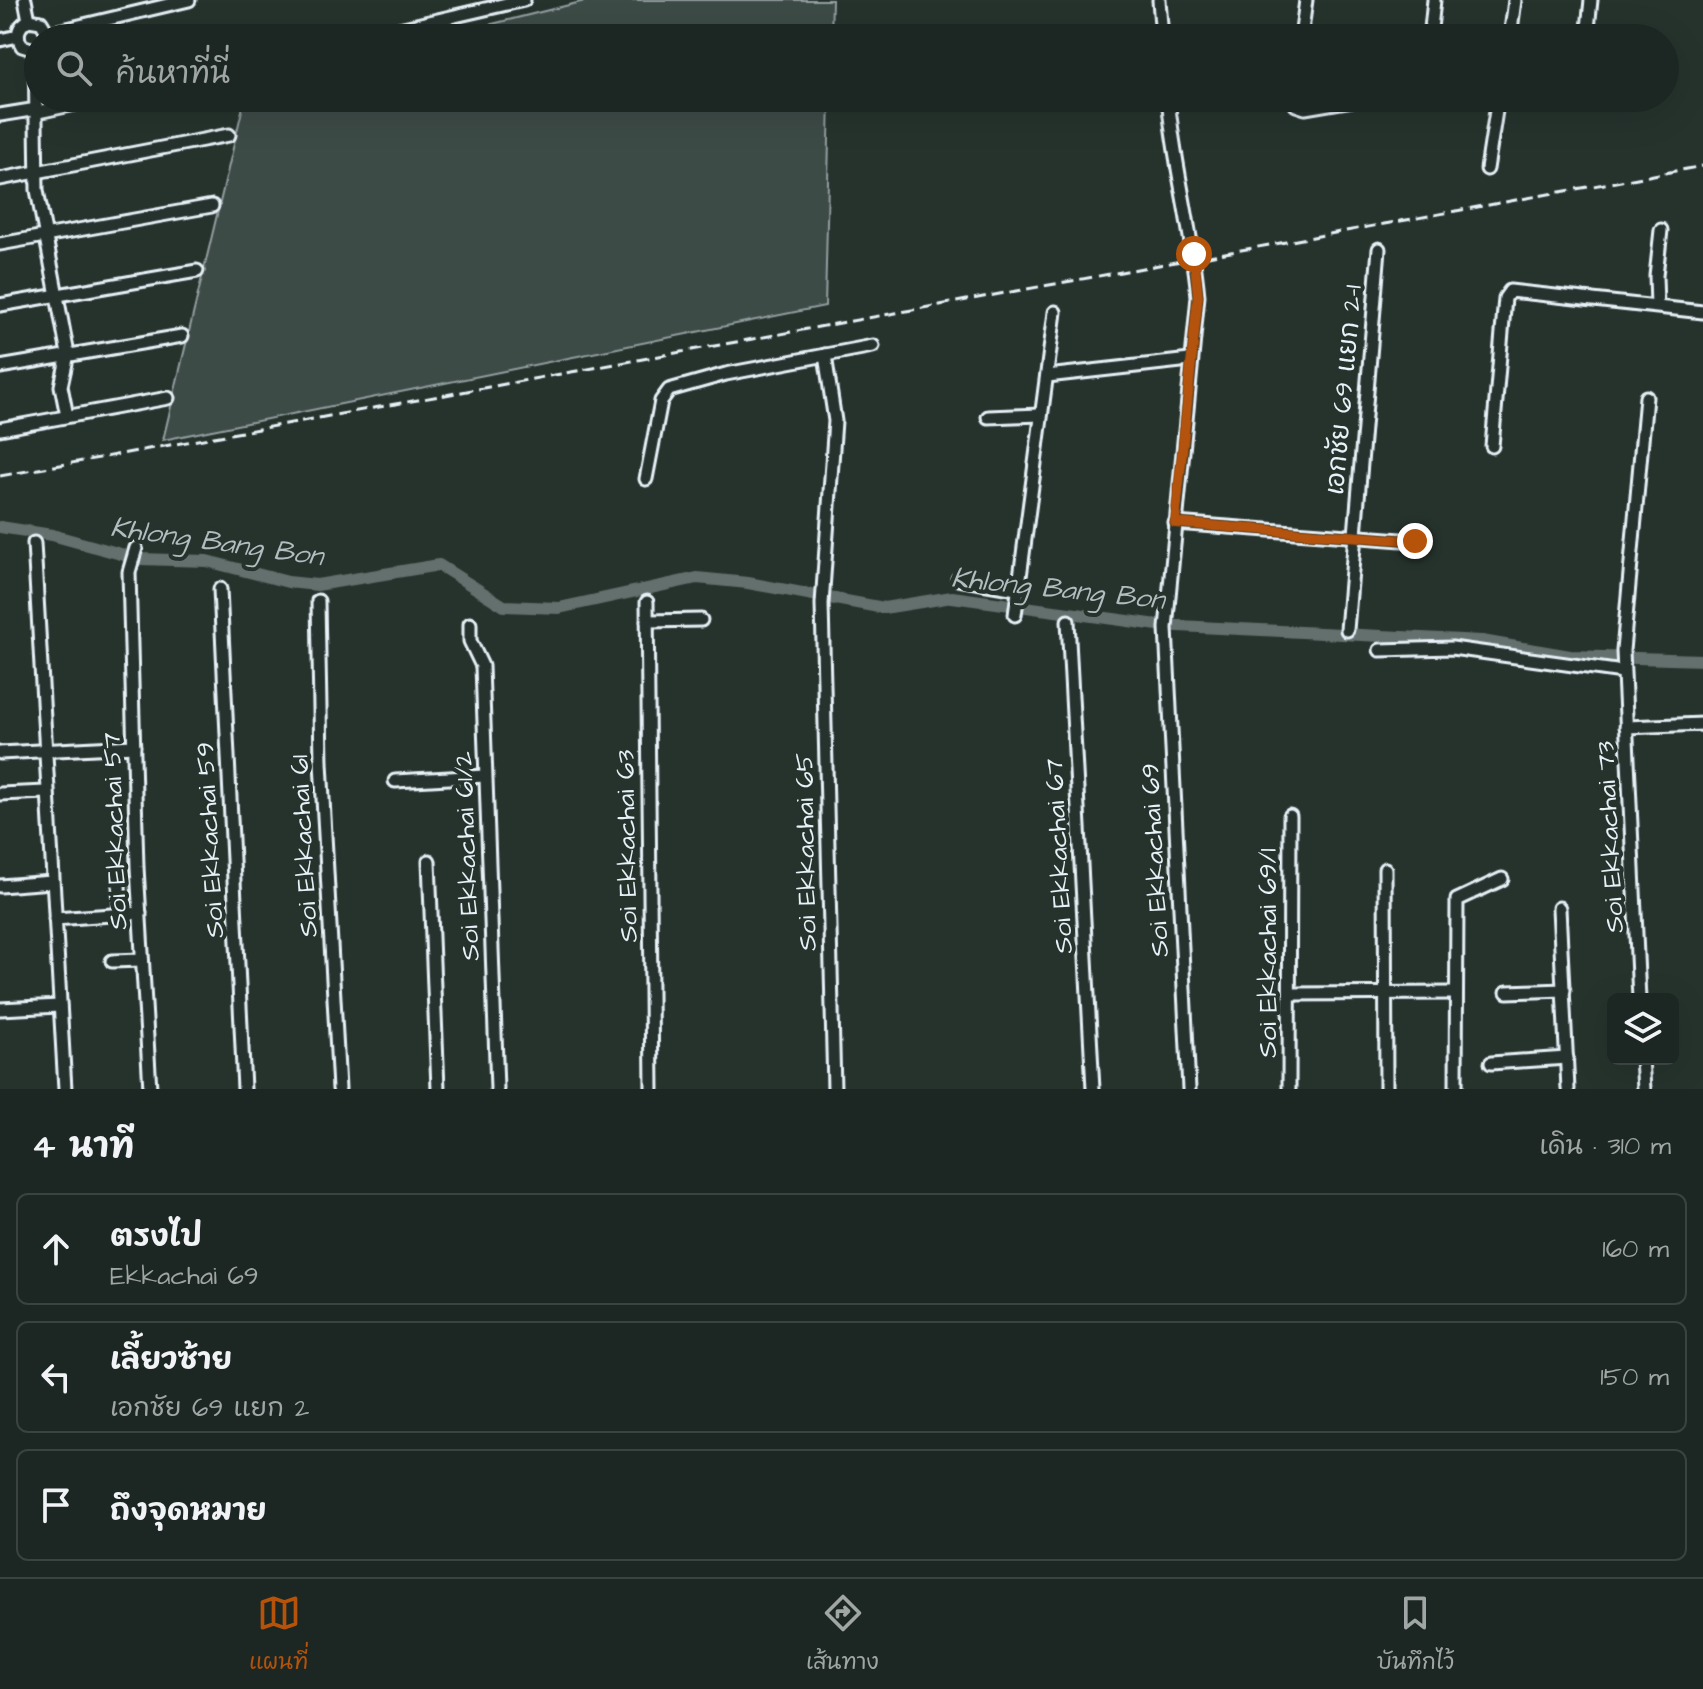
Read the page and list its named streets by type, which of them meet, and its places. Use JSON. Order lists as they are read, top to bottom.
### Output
{
  "streets": {
    "street": [
      "เอกชัย 69 แยก 2-1",
      "Soi Ekkachai 57",
      "Soi Ekkachai 73",
      "Soi Ekkachai 59",
      "Soi Ekkachai 61",
      "Soi Ekkachai 63",
      "Soi Ekkachai 65",
      "Soi Ekkachai 61/2",
      "Soi Ekkachai 67",
      "Soi Ekkachai 69",
      "Soi Ekkachai 69/1"
    ]
  },
  "water": ["Khlong Bang Bon"],
  "page": {
    "search": "ค้นหาที่นี่",
    "heading": ["4 นาที", "เดิน · 310 m"],
    "list": [
      ["ตรงไป", "Ekkachai 69", "160 m"],
      ["เลี้ยวซ้าย", "เอกชัย 69 แยก 2", "150 m"],
      "ถึงจุดหมาย"
    ],
    "nav": ["แผนที่", "เส้นทาง", "บันทึกไว้"]
  }
}
